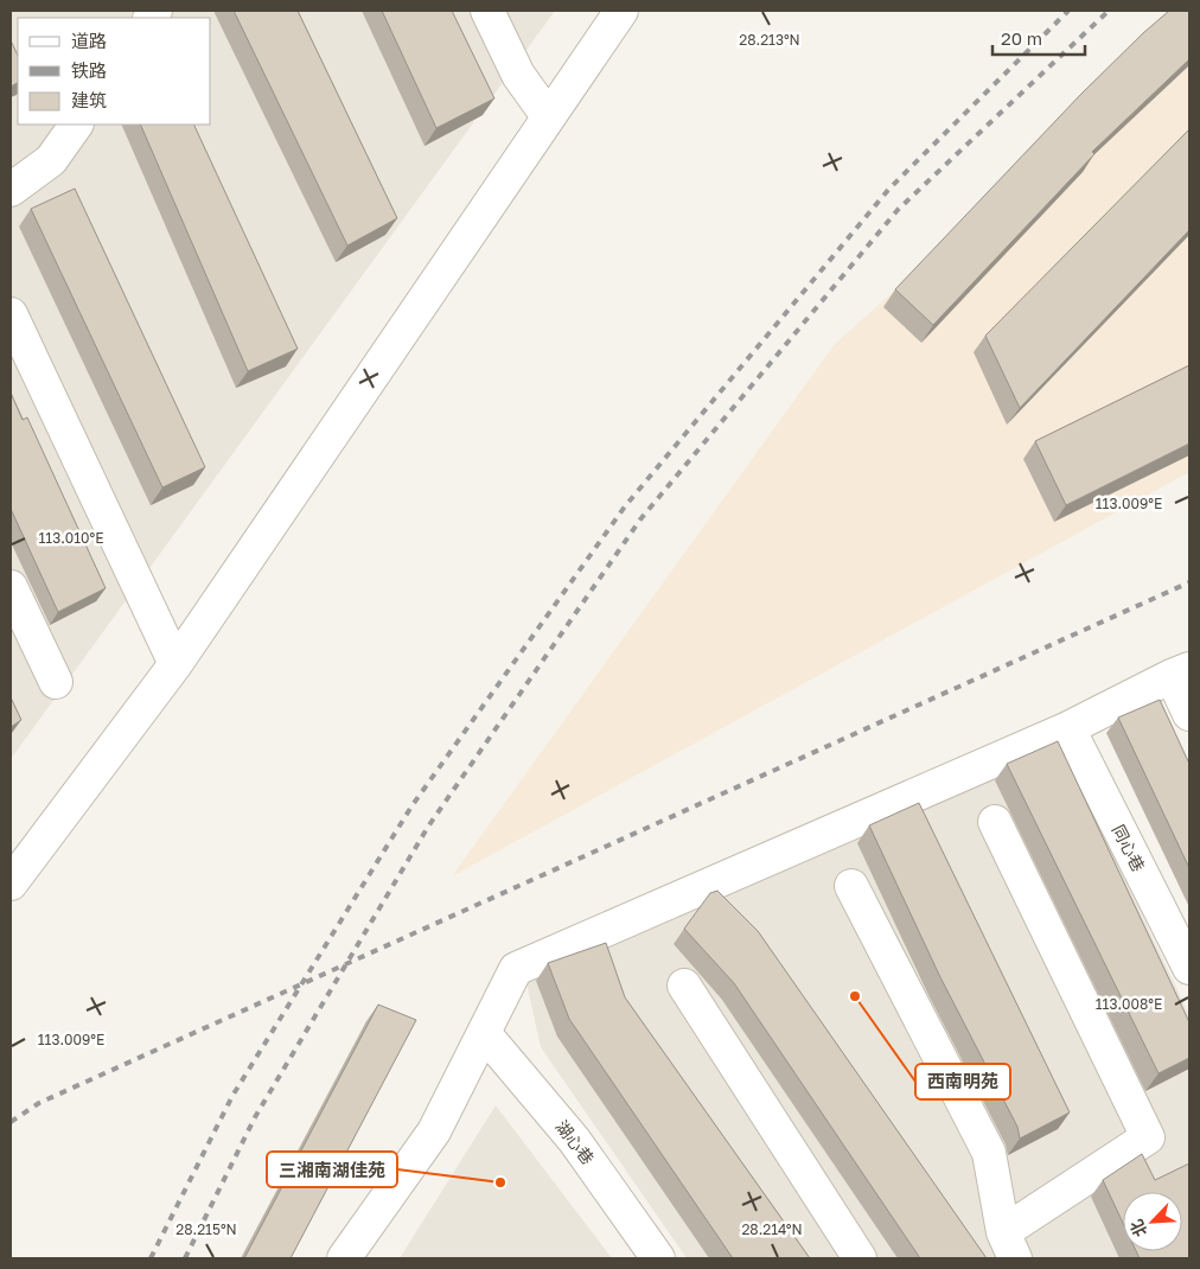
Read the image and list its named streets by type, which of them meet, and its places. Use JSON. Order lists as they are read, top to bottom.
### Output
{
  "streets": {
    "street": ["同心巷", "湖心巷"]
  },
  "places": ["西南明苑", "三湘南湖佳苑"],
  "legend": ["道路", "铁路", "建筑"],
  "scale_bar": "20 m",
  "north": "bottom left",
  "coordinates": [
    "28.213°N",
    "113.009°E",
    "113.010°E",
    "113.008°E",
    "28.215°N",
    "28.214°N"
  ]
}
